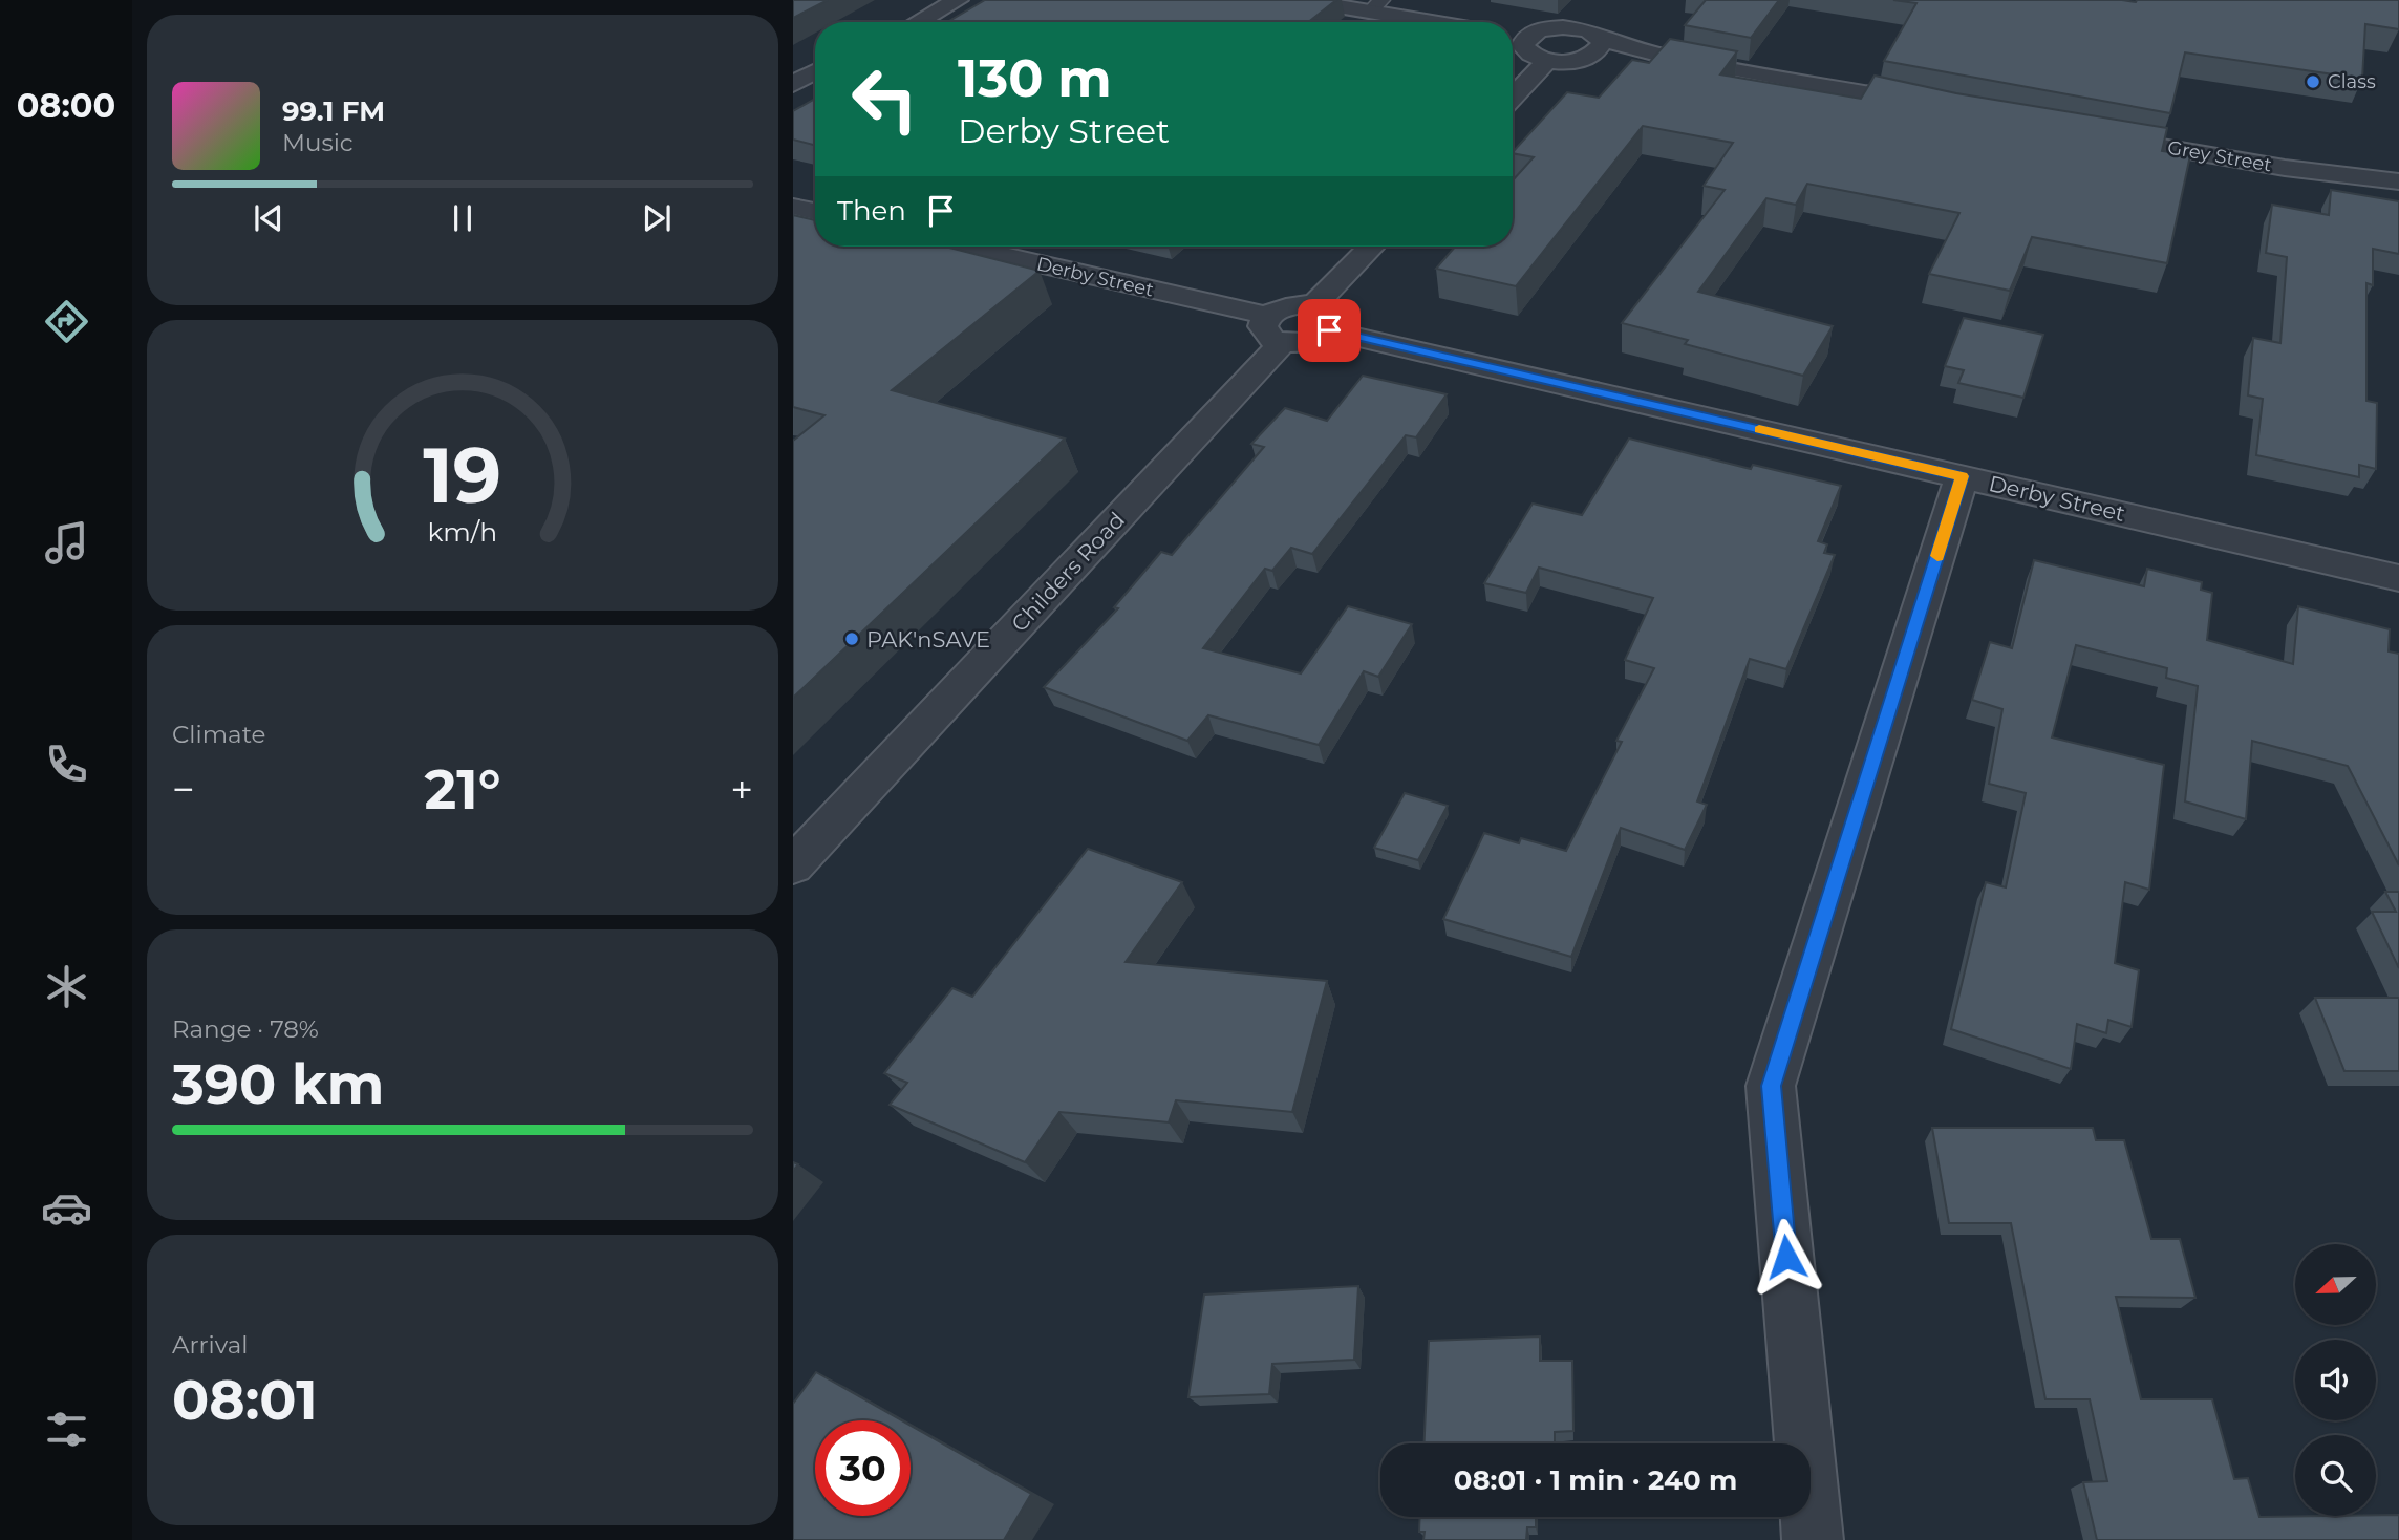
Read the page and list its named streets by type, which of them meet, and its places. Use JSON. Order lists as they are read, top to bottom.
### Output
{
  "streets": {
    "street": ["Grey Street", "Derby Street", "Childers Road"]
  },
  "crossings": [
    ["Derby Street", "Childers Road"]
  ],
  "places": ["Class", "PAK'nSAVE"],
  "north": "left",
  "page": {
    "tabs": "08:00",
    "turn": ["130 m", "Derby Street"],
    "song": ["99.1 FM", "Music"],
    "then": "Then",
    "tile": [
      "Climate",
      ["Range · 78%", "390 km"],
      ["Arrival", "08:01"]
    ],
    "heat": ["−", "21°", "+"],
    "limit": "30",
    "trip": "08:01 · 1 min · 240 m",
    "gauge": ["19", "km/h"]
  }
}
